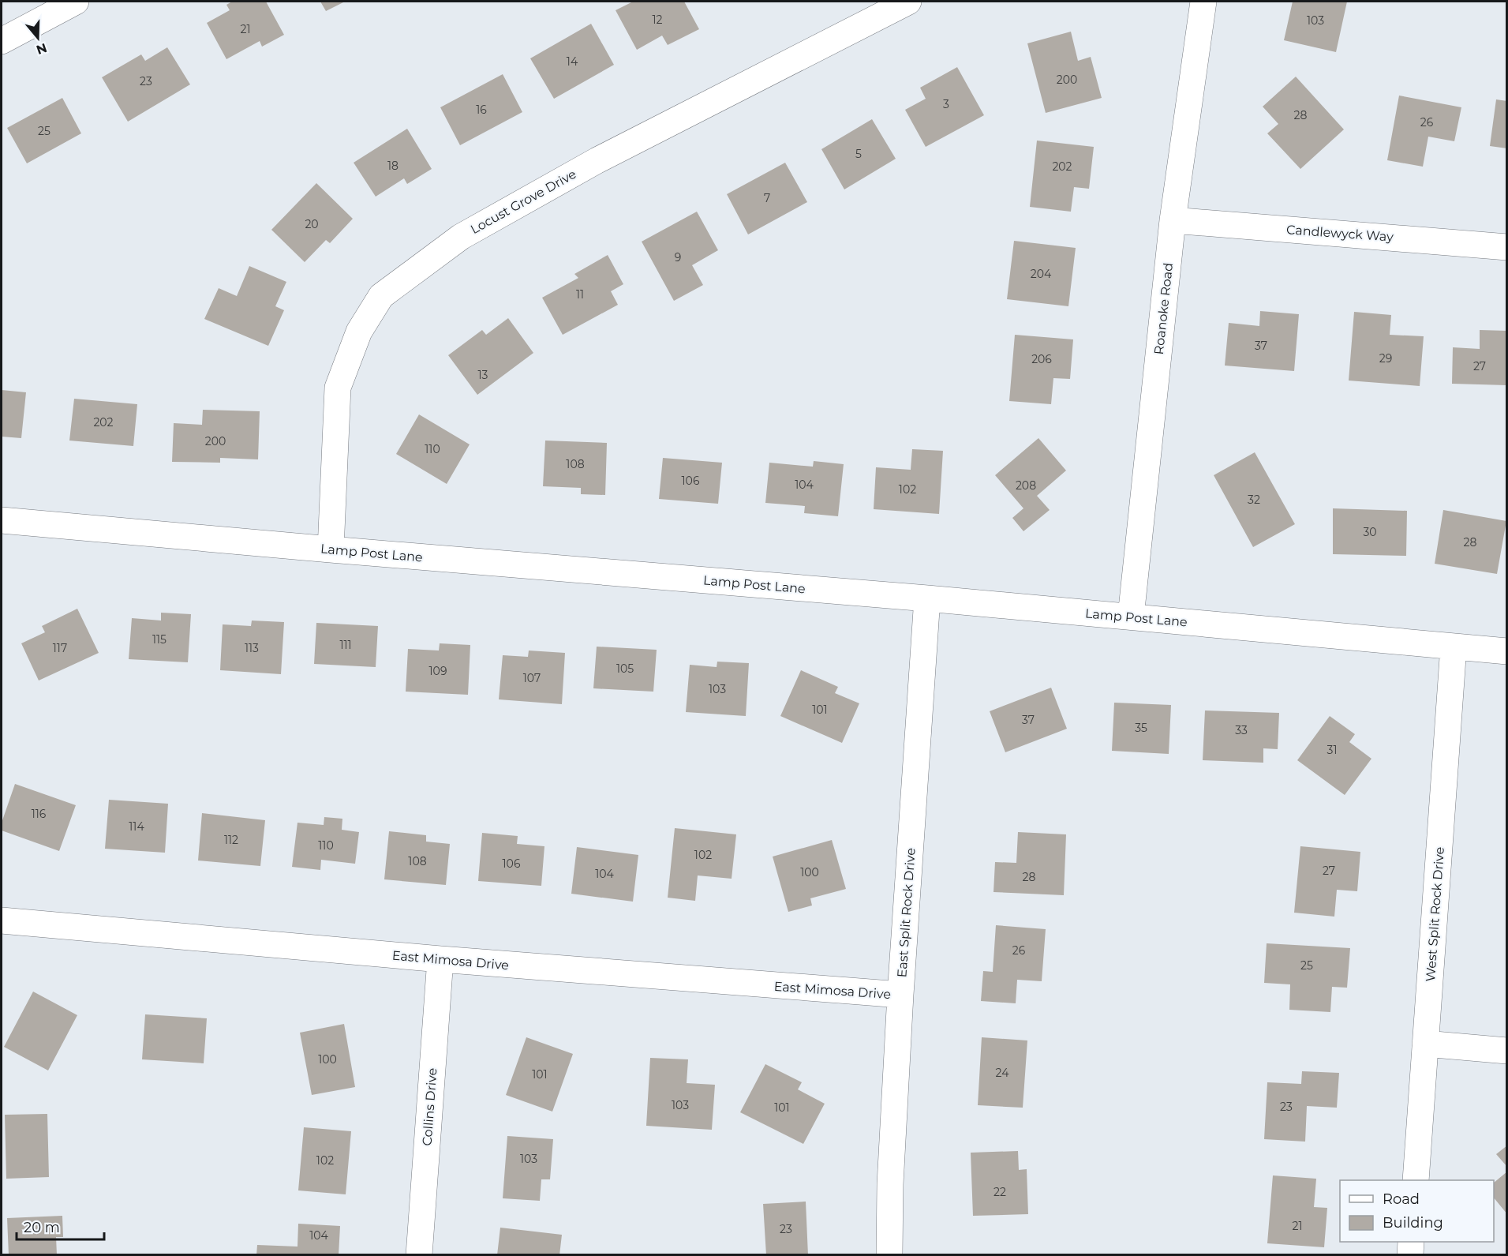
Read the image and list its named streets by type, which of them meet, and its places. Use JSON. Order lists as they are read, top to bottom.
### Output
{
  "streets": {
    "street": [
      "Locust Grove Drive",
      "Candlewyck Way",
      "Roanoke Road",
      "Lamp Post Lane",
      "East Split Rock Drive",
      "West Split Rock Drive",
      "East Mimosa Drive",
      "Collins Drive"
    ]
  },
  "crossings": [
    ["Locust Grove Drive", "Lamp Post Lane"],
    ["Candlewyck Way", "Roanoke Road"],
    ["Roanoke Road", "Lamp Post Lane"],
    ["Lamp Post Lane", "East Split Rock Drive"],
    ["Lamp Post Lane", "West Split Rock Drive"],
    ["East Split Rock Drive", "East Mimosa Drive"],
    ["East Mimosa Drive", "Collins Drive"]
  ],
  "house_numbers": [
    "12",
    "103",
    "21",
    "14",
    "200",
    "23",
    "3",
    "16",
    "28",
    "26",
    "25",
    "5",
    "18",
    "202",
    "7",
    "20",
    "9",
    "204",
    "11",
    "37",
    "29",
    "206",
    "27",
    "13",
    "202",
    "200",
    "110",
    "108",
    "106",
    "104",
    "208",
    "102",
    "32",
    "30",
    "28",
    "115",
    "111",
    "117",
    "113",
    "105",
    "109",
    "107",
    "103",
    "101",
    "37",
    "35",
    "33",
    "31",
    "116",
    "114",
    "112",
    "110",
    "102",
    "108",
    "106",
    "27",
    "100",
    "104",
    "28",
    "26",
    "25",
    "100",
    "24",
    "101",
    "103",
    "23",
    "101",
    "103",
    "102",
    "22",
    "21",
    "23",
    "104"
  ],
  "legend": ["Road", "Building"],
  "scale_bar": "20 m",
  "north": "bottom"
}
